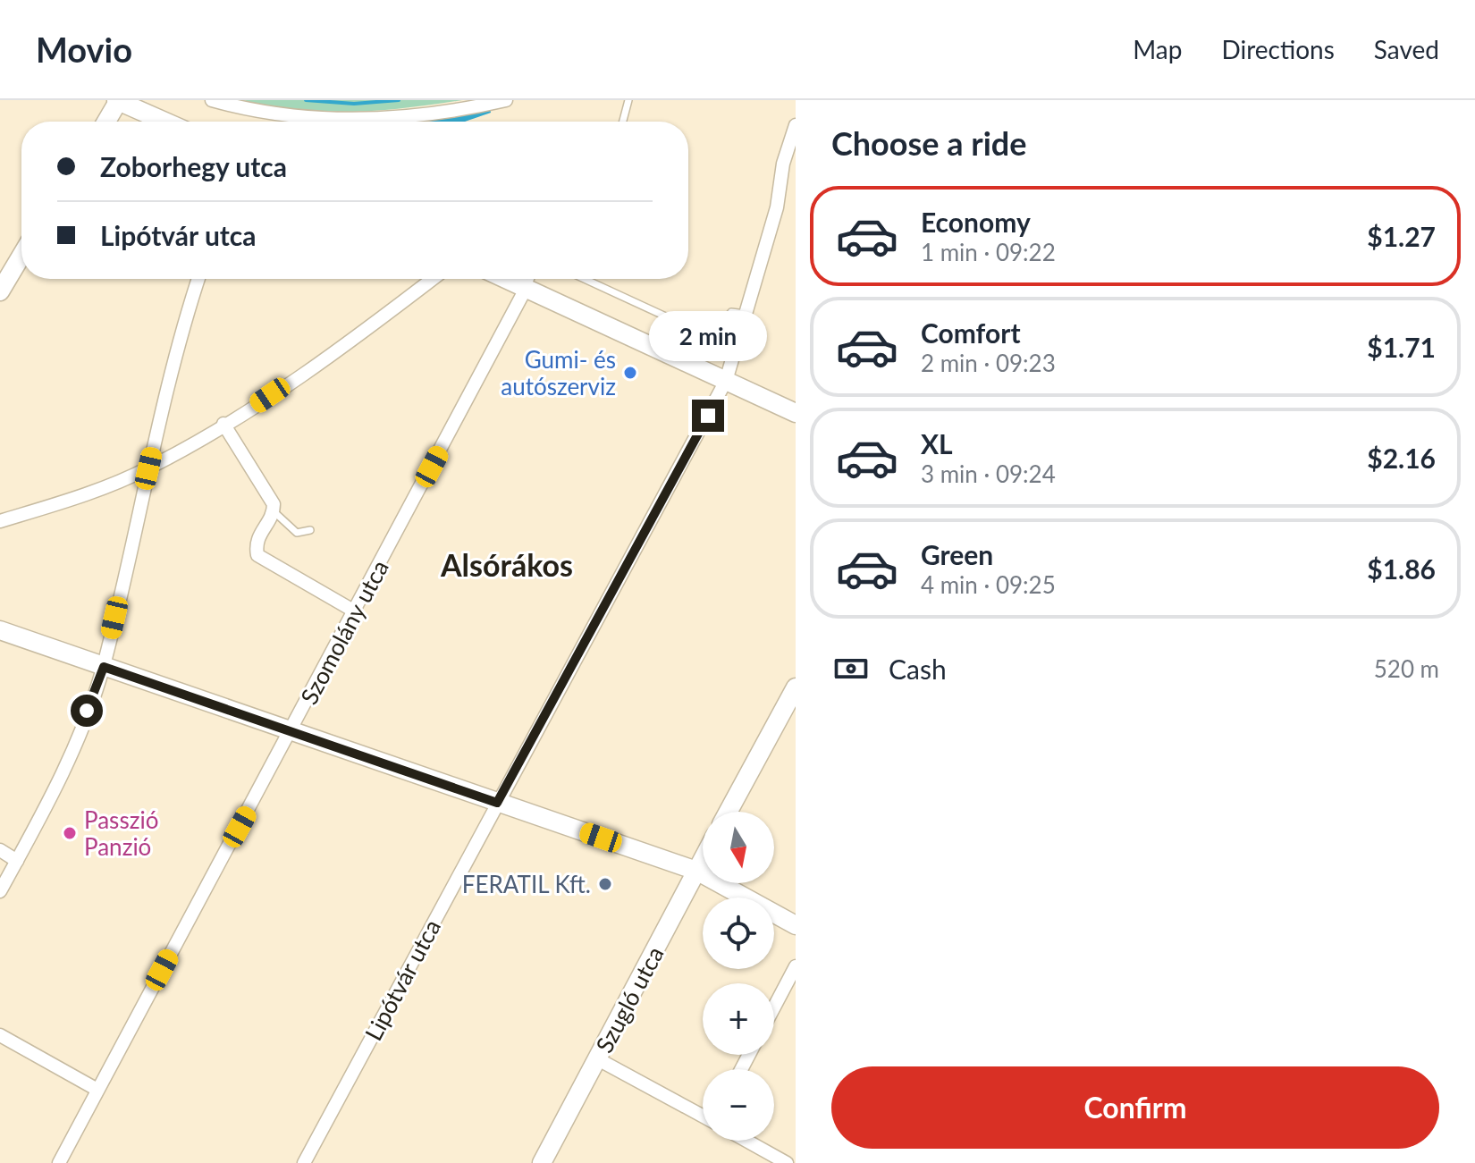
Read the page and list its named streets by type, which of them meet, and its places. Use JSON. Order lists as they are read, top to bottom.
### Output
{
  "streets": {
    "street": ["Szomolány utca", "Lipótvár utca", "Szugló utca"]
  },
  "districts": ["Alsórákos"],
  "places": ["Gumi- és autószerviz", "Passzió Panzió", "FERATIL Kft."],
  "north": "bottom",
  "page": {
    "header": "Movio",
    "nav": ["Map", "Directions", "Saved"],
    "heading": "Choose a ride",
    "banner": ["Zoborhegy utca", "Lipótvár utca"],
    "list": [
      {
        "name": "Economy",
        "note": "1 min · 09:22",
        "value": "$1.27"
      },
      {
        "name": "Comfort",
        "note": "2 min · 09:23",
        "value": "$1.71"
      },
      {
        "name": "XL",
        "note": "3 min · 09:24",
        "value": "$2.16"
      },
      {
        "name": "Green",
        "note": "4 min · 09:25",
        "value": "$1.86"
      }
    ],
    "bubble": "2 min",
    "pay": ["Cash", "520 m"],
    "map_buttons": ["+", "−"],
    "buttons": "Confirm"
  }
}
